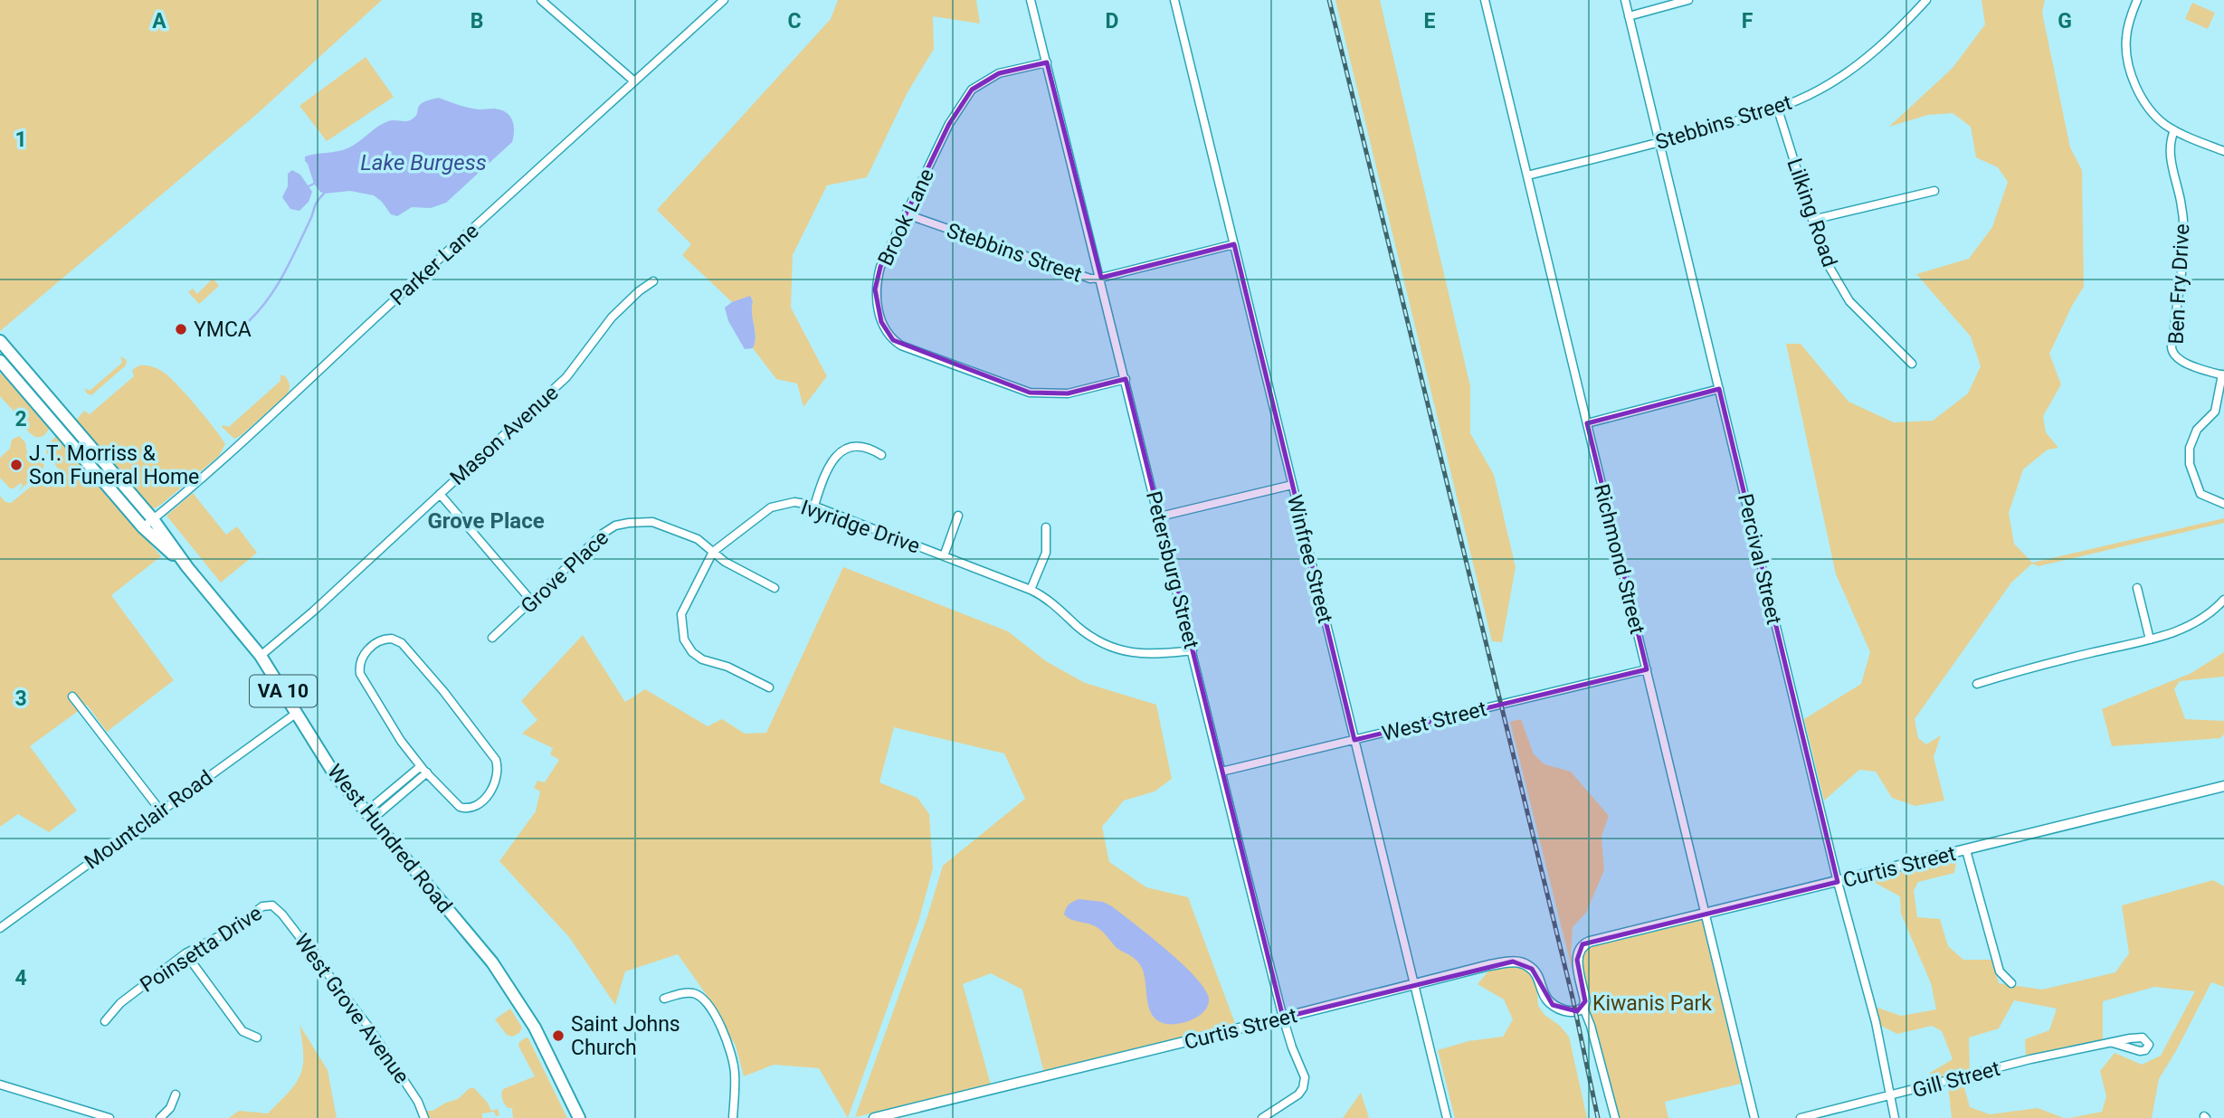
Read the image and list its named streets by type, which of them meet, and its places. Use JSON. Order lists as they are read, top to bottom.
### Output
{
  "streets": {
    "main road": ["VA 10", "West Hundred Road"],
    "street": [
      "Stebbins Street",
      "Lilking Road",
      "Brook Lane",
      "Parker Lane",
      "Ben Fry Drive",
      "Mason Avenue",
      "Ivyridge Drive",
      "Winfree Street",
      "Richmond Street",
      "Percival Street",
      "Petersburg Street",
      "Grove Place",
      "West Street",
      "Mountclair Road",
      "Curtis Street",
      "Poinsetta Drive",
      "West Grove Avenue",
      "Gill Street"
    ]
  },
  "crossings": [
    ["Stebbins Street", "Lilking Road"],
    ["Stebbins Street", "Brook Lane"],
    ["Stebbins Street", "Winfree Street"],
    ["Stebbins Street", "Richmond Street"],
    ["Stebbins Street", "Percival Street"],
    ["Stebbins Street", "Petersburg Street"],
    ["Brook Lane", "Petersburg Street"],
    ["Parker Lane", "West Hundred Road"],
    ["Mason Avenue", "West Hundred Road"],
    ["Ivyridge Drive", "Petersburg Street"],
    ["Ivyridge Drive", "Grove Place"],
    ["Winfree Street", "West Street"],
    ["Winfree Street", "Curtis Street"],
    ["Richmond Street", "West Street"],
    ["Richmond Street", "Curtis Street"],
    ["Percival Street", "Curtis Street"],
    ["Percival Street", "Gill Street"],
    ["Petersburg Street", "West Street"],
    ["Petersburg Street", "Curtis Street"],
    ["Mountclair Road", "West Hundred Road"],
    ["Poinsetta Drive", "West Grove Avenue"]
  ],
  "districts": ["Grove Place"],
  "water": ["Lake Burgess"],
  "parks": ["Kiwanis Park"],
  "places": ["YMCA", "J.T. Morriss & Son Funeral Home", "Saint Johns Church"],
  "grid": {
    "columns": [
      "A",
      "B",
      "C",
      "D",
      "E",
      "F",
      "G"
    ],
    "rows": [
      "1",
      "2",
      "3",
      "4"
    ]
  }
}
